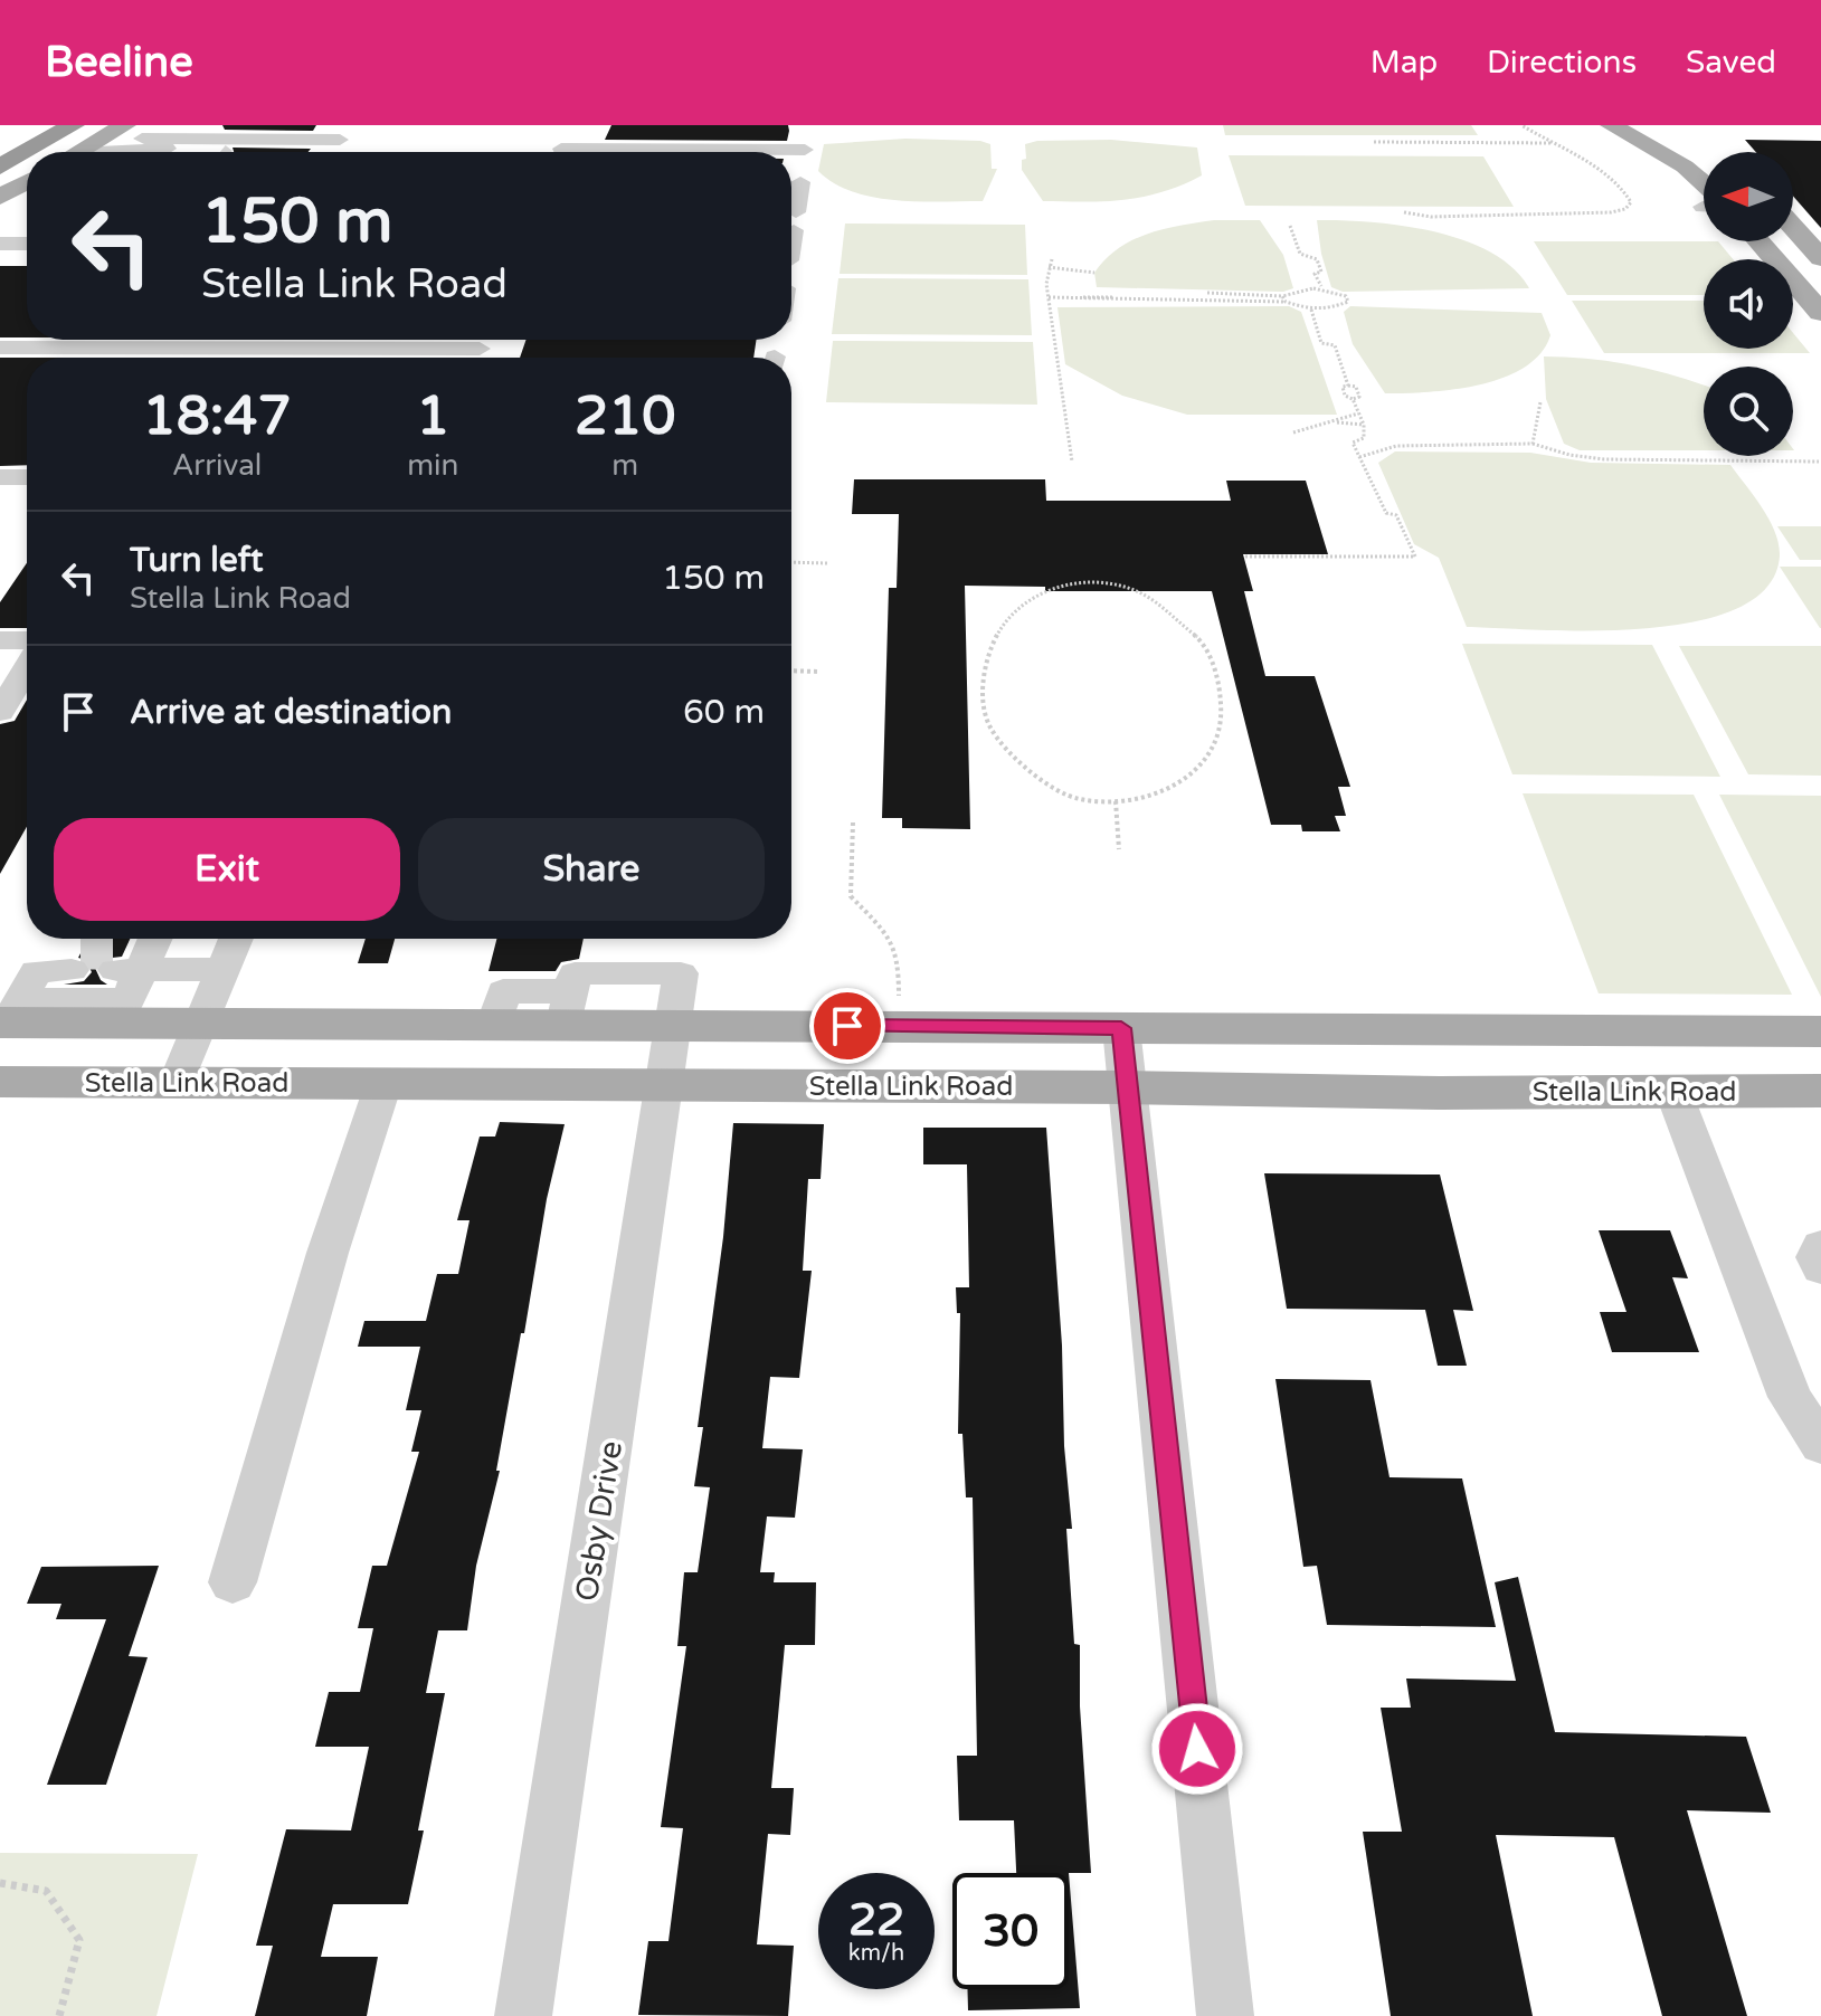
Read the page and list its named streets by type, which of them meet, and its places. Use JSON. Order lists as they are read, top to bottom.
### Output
{
  "streets": {
    "main road": ["Stella Link Road"],
    "street": ["Osby Drive"]
  },
  "crossings": [
    ["Stella Link Road", "Osby Drive"]
  ],
  "north": "left",
  "page": {
    "header": "Beeline",
    "nav": ["Map", "Directions", "Saved"],
    "turn": ["150 m", "Stella Link Road"],
    "eta": [
      "18:47",
      "Arrival",
      "1",
      "min",
      "210",
      "m"
    ],
    "list": [
      {
        "name": "Turn left",
        "note": "Stella Link Road",
        "value": "150 m"
      },
      {
        "name": "Arrive at destination",
        "value": "60 m"
      }
    ],
    "buttons": ["Exit", "Share"],
    "speed": "22 km/h",
    "limit": "30"
  }
}
